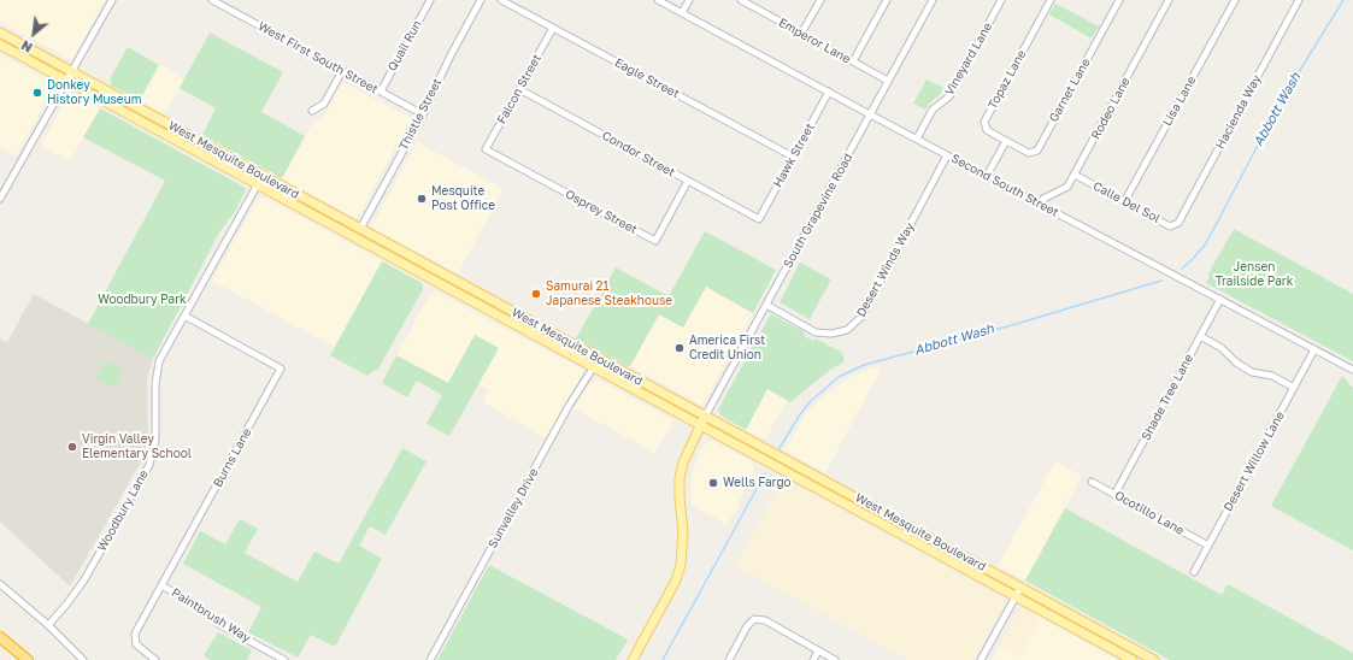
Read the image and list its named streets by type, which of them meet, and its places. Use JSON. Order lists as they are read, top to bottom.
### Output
{
  "streets": {
    "main road": ["West Mesquite Boulevard"],
    "street": [
      "Emperor Lane",
      "Quail Run",
      "West First South Street",
      "Vineyard Lane",
      "Eagle Street",
      "Topaz Lane",
      "Falcon Street",
      "Garnet Lane",
      "Lisa Lane",
      "Rodeo Lane",
      "Hacienda Way",
      "Thistle Street",
      "Condor Street",
      "Hawk Street",
      "Second South Street",
      "Calle Del Sol",
      "South Grapevine Road",
      "Osprey Street",
      "Desert Winds Way",
      "Shade Tree Lane",
      "Burns Lane",
      "Desert Willow Lane",
      "Sunvalley Drive",
      "Woodbury Lane",
      "Ocotillo Lane",
      "Paintbrush Way"
    ]
  },
  "crossings": [
    ["Emperor Lane", "South Grapevine Road"],
    ["Quail Run", "West First South Street"],
    ["West First South Street", "Thistle Street"],
    ["Vineyard Lane", "Second South Street"],
    ["Eagle Street", "Falcon Street"],
    ["Eagle Street", "Hawk Street"],
    ["Topaz Lane", "Garnet Lane"],
    ["Falcon Street", "Condor Street"],
    ["Falcon Street", "Osprey Street"],
    ["Lisa Lane", "Calle Del Sol"],
    ["Rodeo Lane", "Second South Street"],
    ["Rodeo Lane", "Calle Del Sol"],
    ["Hacienda Way", "Calle Del Sol"],
    ["Thistle Street", "West Mesquite Boulevard"],
    ["Condor Street", "Hawk Street"],
    ["Condor Street", "Osprey Street"],
    ["Hawk Street", "Second South Street"],
    ["West Mesquite Boulevard", "South Grapevine Road"],
    ["West Mesquite Boulevard", "Sunvalley Drive"],
    ["West Mesquite Boulevard", "Woodbury Lane"],
    ["Second South Street", "South Grapevine Road"],
    ["Second South Street", "Desert Winds Way"],
    ["Second South Street", "Shade Tree Lane"],
    ["Second South Street", "Desert Willow Lane"],
    ["South Grapevine Road", "Desert Winds Way"],
    ["Shade Tree Lane", "Ocotillo Lane"],
    ["Burns Lane", "Woodbury Lane"],
    ["Burns Lane", "Paintbrush Way"],
    ["Desert Willow Lane", "Ocotillo Lane"]
  ],
  "water": ["Abbott Wash"],
  "parks": ["Jensen Trailside Park", "Woodbury Park"],
  "places": [
    "Donkey History Museum",
    "Mesquite Post Office",
    "Samurai 21 Japanese Steakhouse",
    "America First Credit Union",
    "Virgin Valley Elementary School",
    "Wells Fargo"
  ],
  "north": "bottom left"
}
